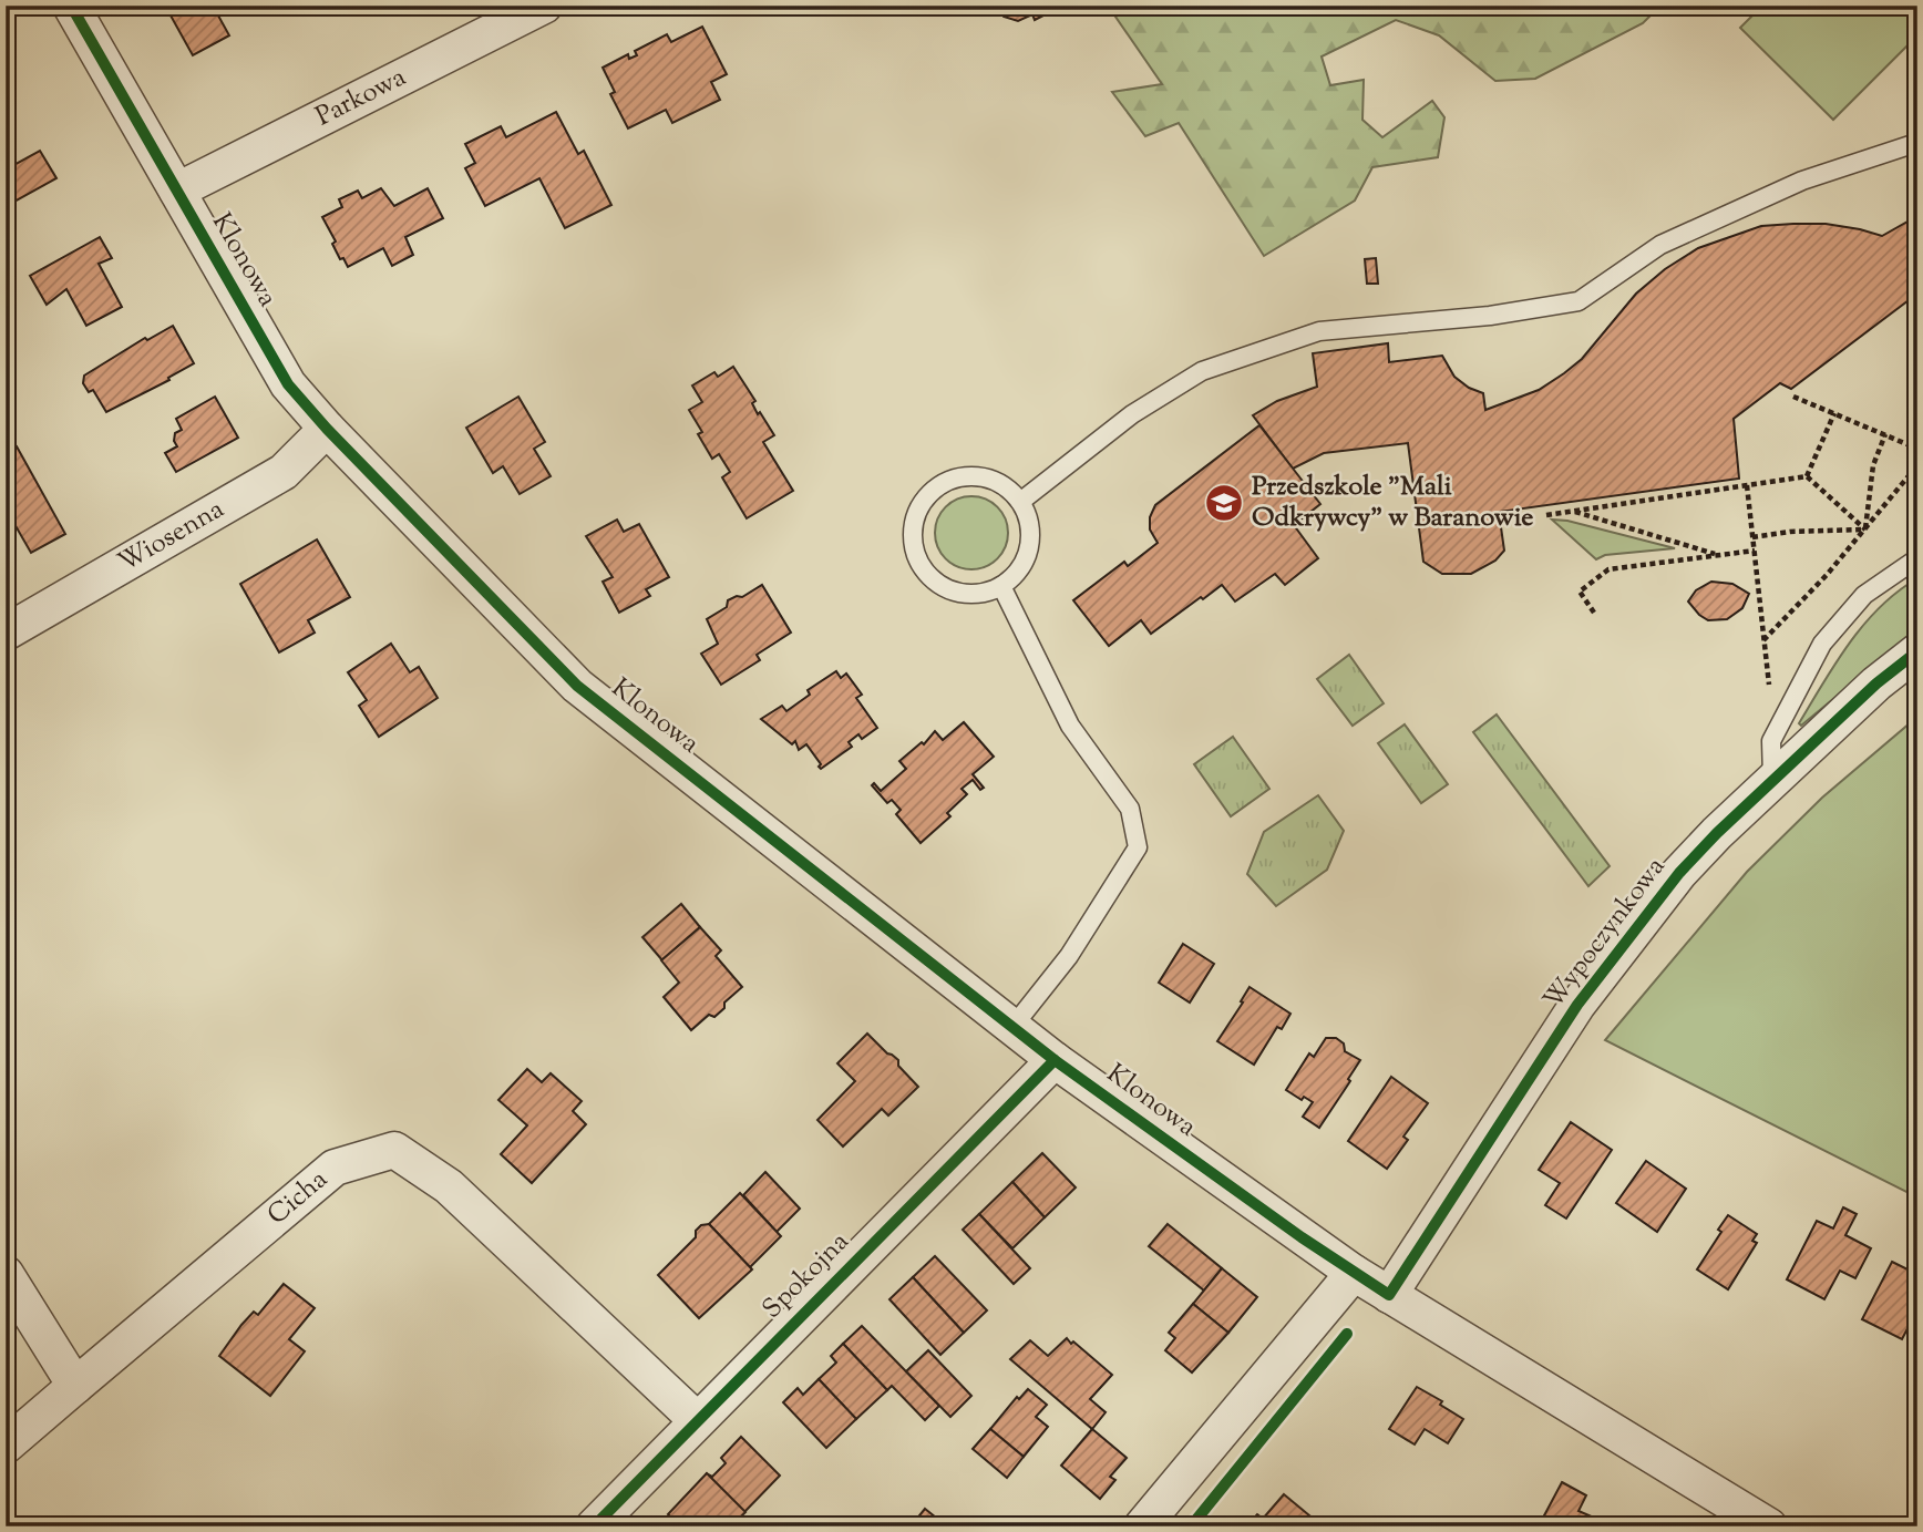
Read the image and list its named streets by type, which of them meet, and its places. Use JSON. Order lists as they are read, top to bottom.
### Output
{
  "streets": {
    "street": [
      "Parkowa",
      "Klonowa",
      "Wiosenna",
      "Wypoczynkowa",
      "Cicha",
      "Spokojna"
    ]
  },
  "crossings": [
    ["Parkowa", "Klonowa"],
    ["Klonowa", "Wiosenna"],
    ["Klonowa", "Wypoczynkowa"],
    ["Klonowa", "Spokojna"],
    ["Cicha", "Spokojna"]
  ],
  "places": {
    "school or university": ["Przedszkole \"Mali Odkrywcy\" w Baranowie"]
  }
}
